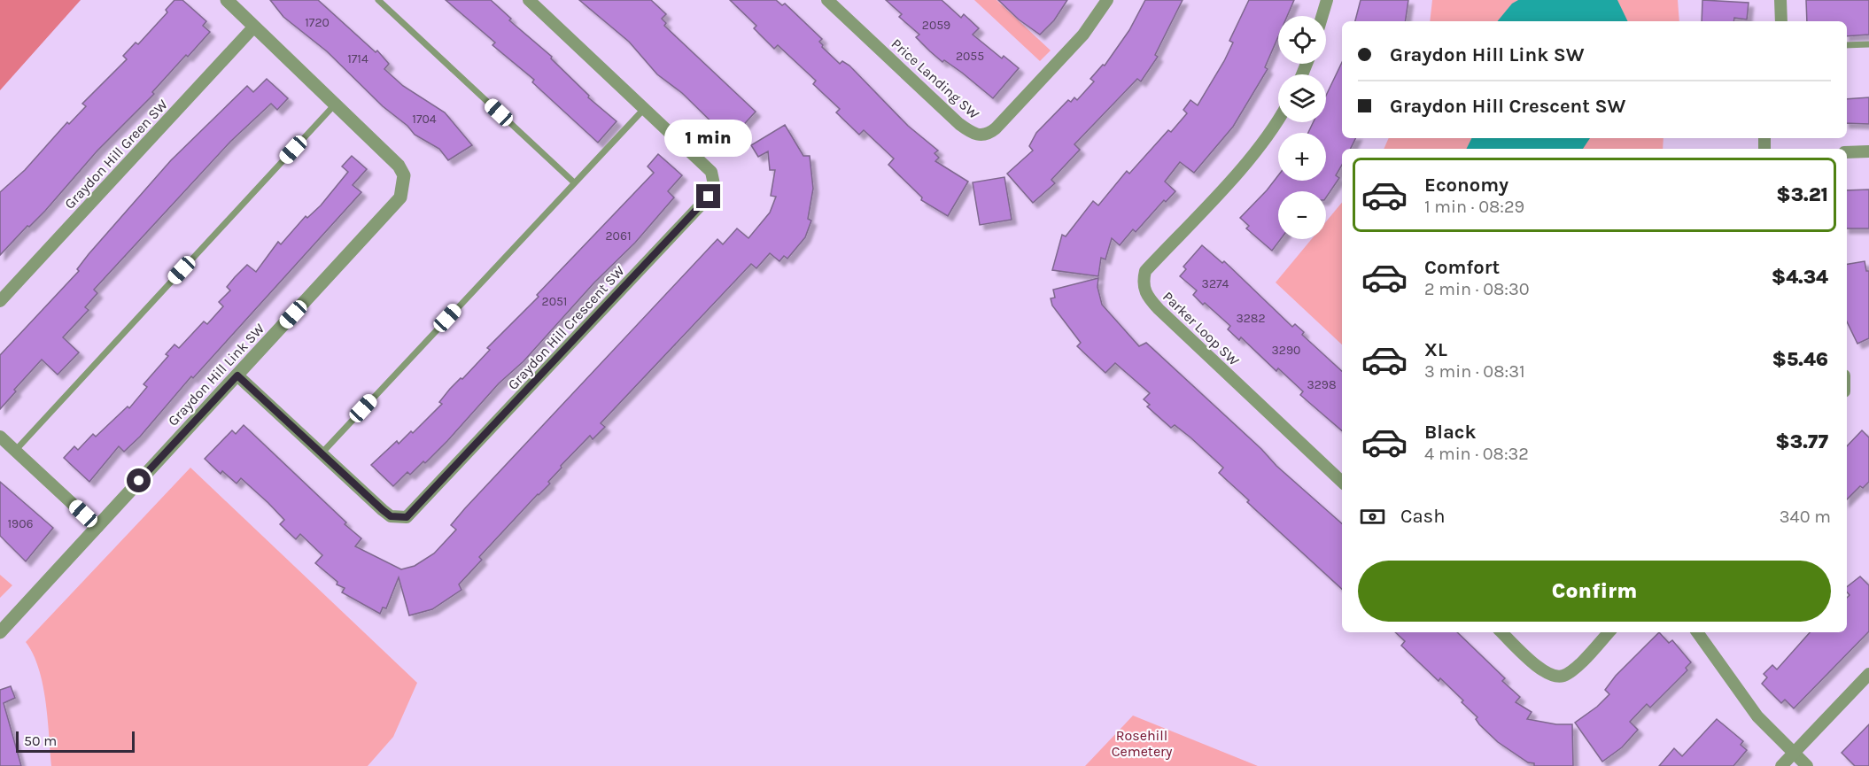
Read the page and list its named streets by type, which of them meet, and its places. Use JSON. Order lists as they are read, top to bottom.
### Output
{
  "streets": {
    "street": [
      "Price Landing SW",
      "Graydon Hill Green SW",
      "Graydon Hill Crescent SW",
      "Parker Loop SW",
      "Graydon Hill Link SW"
    ]
  },
  "crossings": [
    ["Graydon Hill Green SW", "Graydon Hill Link SW"],
    ["Graydon Hill Crescent SW", "Graydon Hill Link SW"]
  ],
  "parks": ["Rosehill Cemetery"],
  "house_numbers": [
    "1720",
    "2059",
    "2055",
    "1714",
    "1704",
    "2061",
    "3274",
    "2051",
    "3282",
    "3290",
    "3298",
    "1906"
  ],
  "scale_bar": "50 m",
  "page": {
    "map_buttons": ["+", "−"],
    "banner": ["Graydon Hill Link SW", "Graydon Hill Crescent SW"],
    "bubble": "1 min",
    "list": [
      {
        "name": "Economy",
        "note": "1 min · 08:29",
        "value": "$3.21"
      },
      {
        "name": "Comfort",
        "note": "2 min · 08:30",
        "value": "$4.34"
      },
      {
        "name": "XL",
        "note": "3 min · 08:31",
        "value": "$5.46"
      },
      {
        "name": "Black",
        "note": "4 min · 08:32",
        "value": "$3.77"
      }
    ],
    "pay": ["Cash", "340 m"],
    "buttons": "Confirm",
    "scale": "50 m"
  }
}
